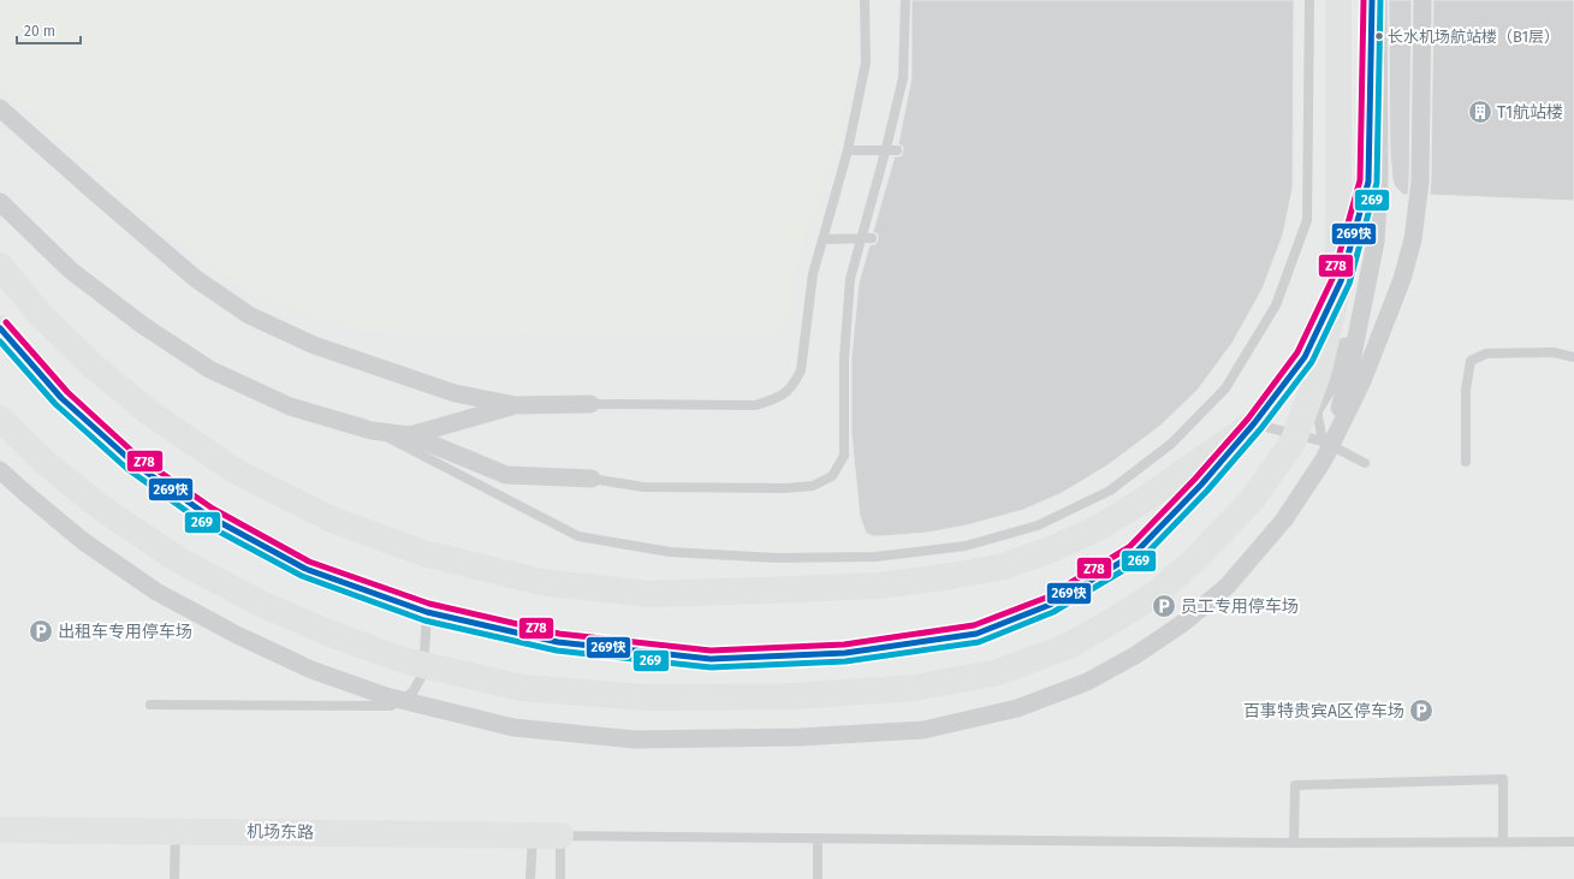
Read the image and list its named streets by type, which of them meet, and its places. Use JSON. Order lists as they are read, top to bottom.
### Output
{
  "streets": {
    "main road": ["机场东路"]
  },
  "places": {
    "other": ["长水机场航站楼（B1层）"],
    "building": ["T1航站楼"],
    "parking": ["员工专用停车场", "出租车专用停车场", "百事特贵宾A区停车场"]
  },
  "lines": ["transit line 269快", "transit line 269", "transit line Z78"],
  "scale_bar": "20 m"
}
